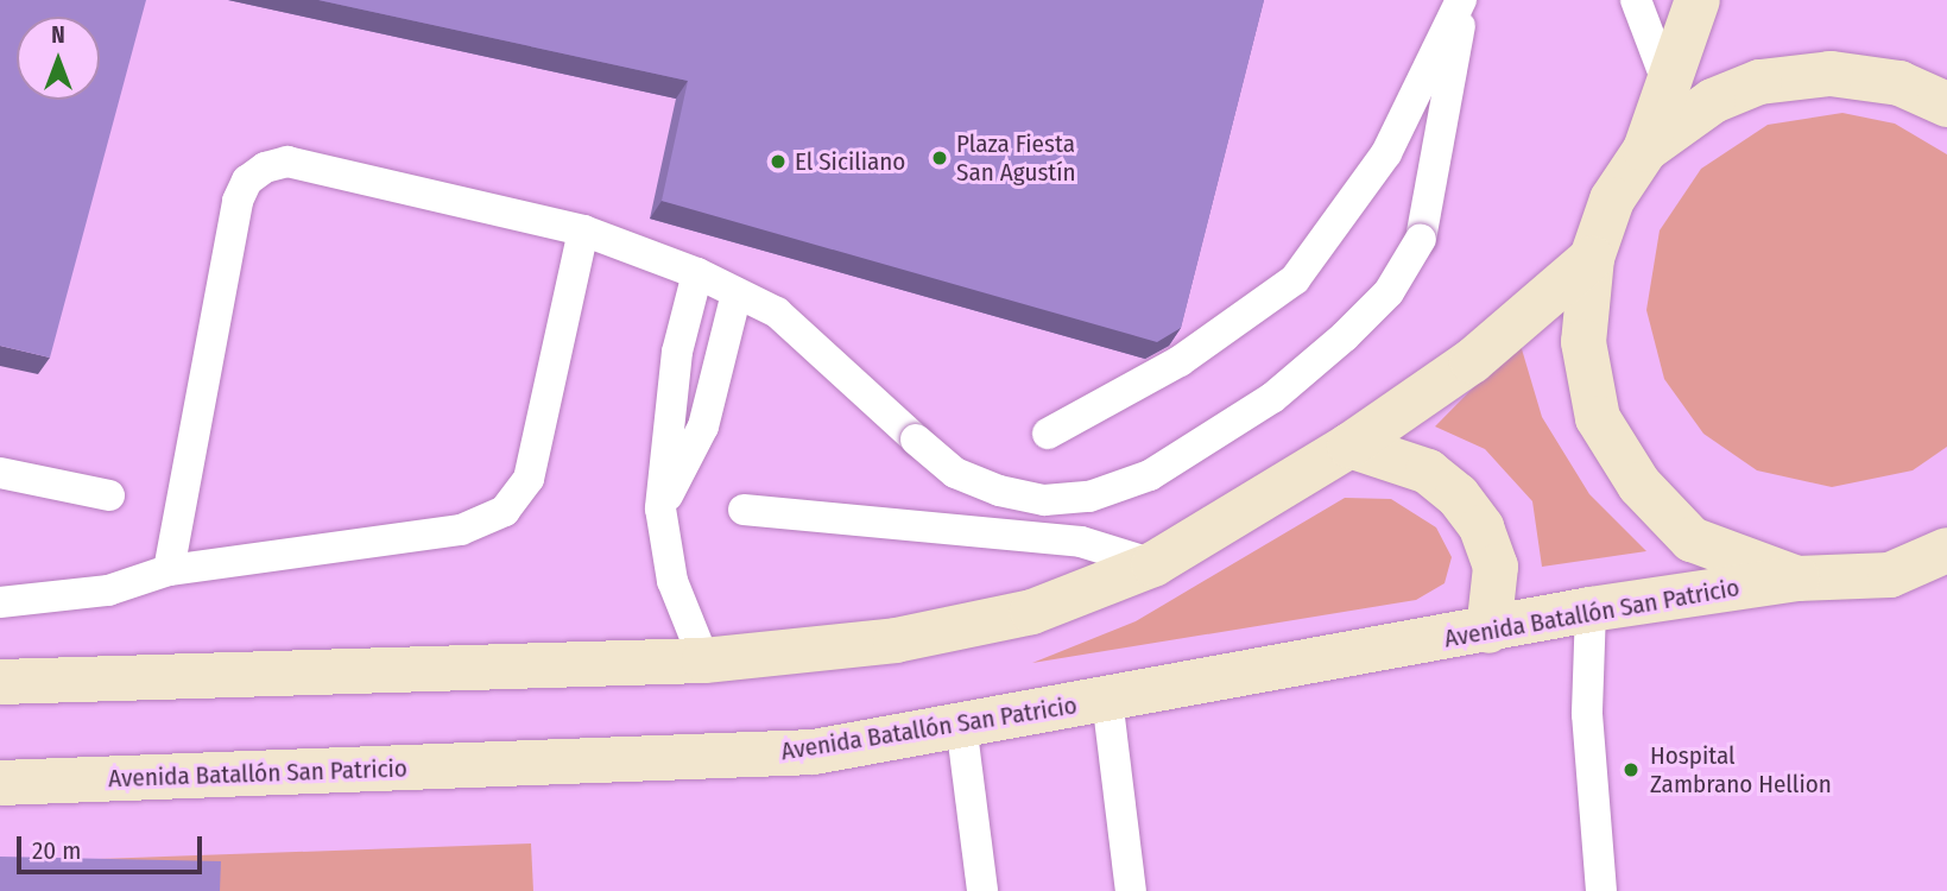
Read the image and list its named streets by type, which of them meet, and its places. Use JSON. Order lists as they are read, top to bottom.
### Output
{
  "streets": {
    "street": ["Avenida Batallón San Patricio"]
  },
  "places": ["Plaza Fiesta San Agustín", "El Siciliano", "Hospital Zambrano Hellion"],
  "scale_bar": "20 m",
  "north": "top"
}
